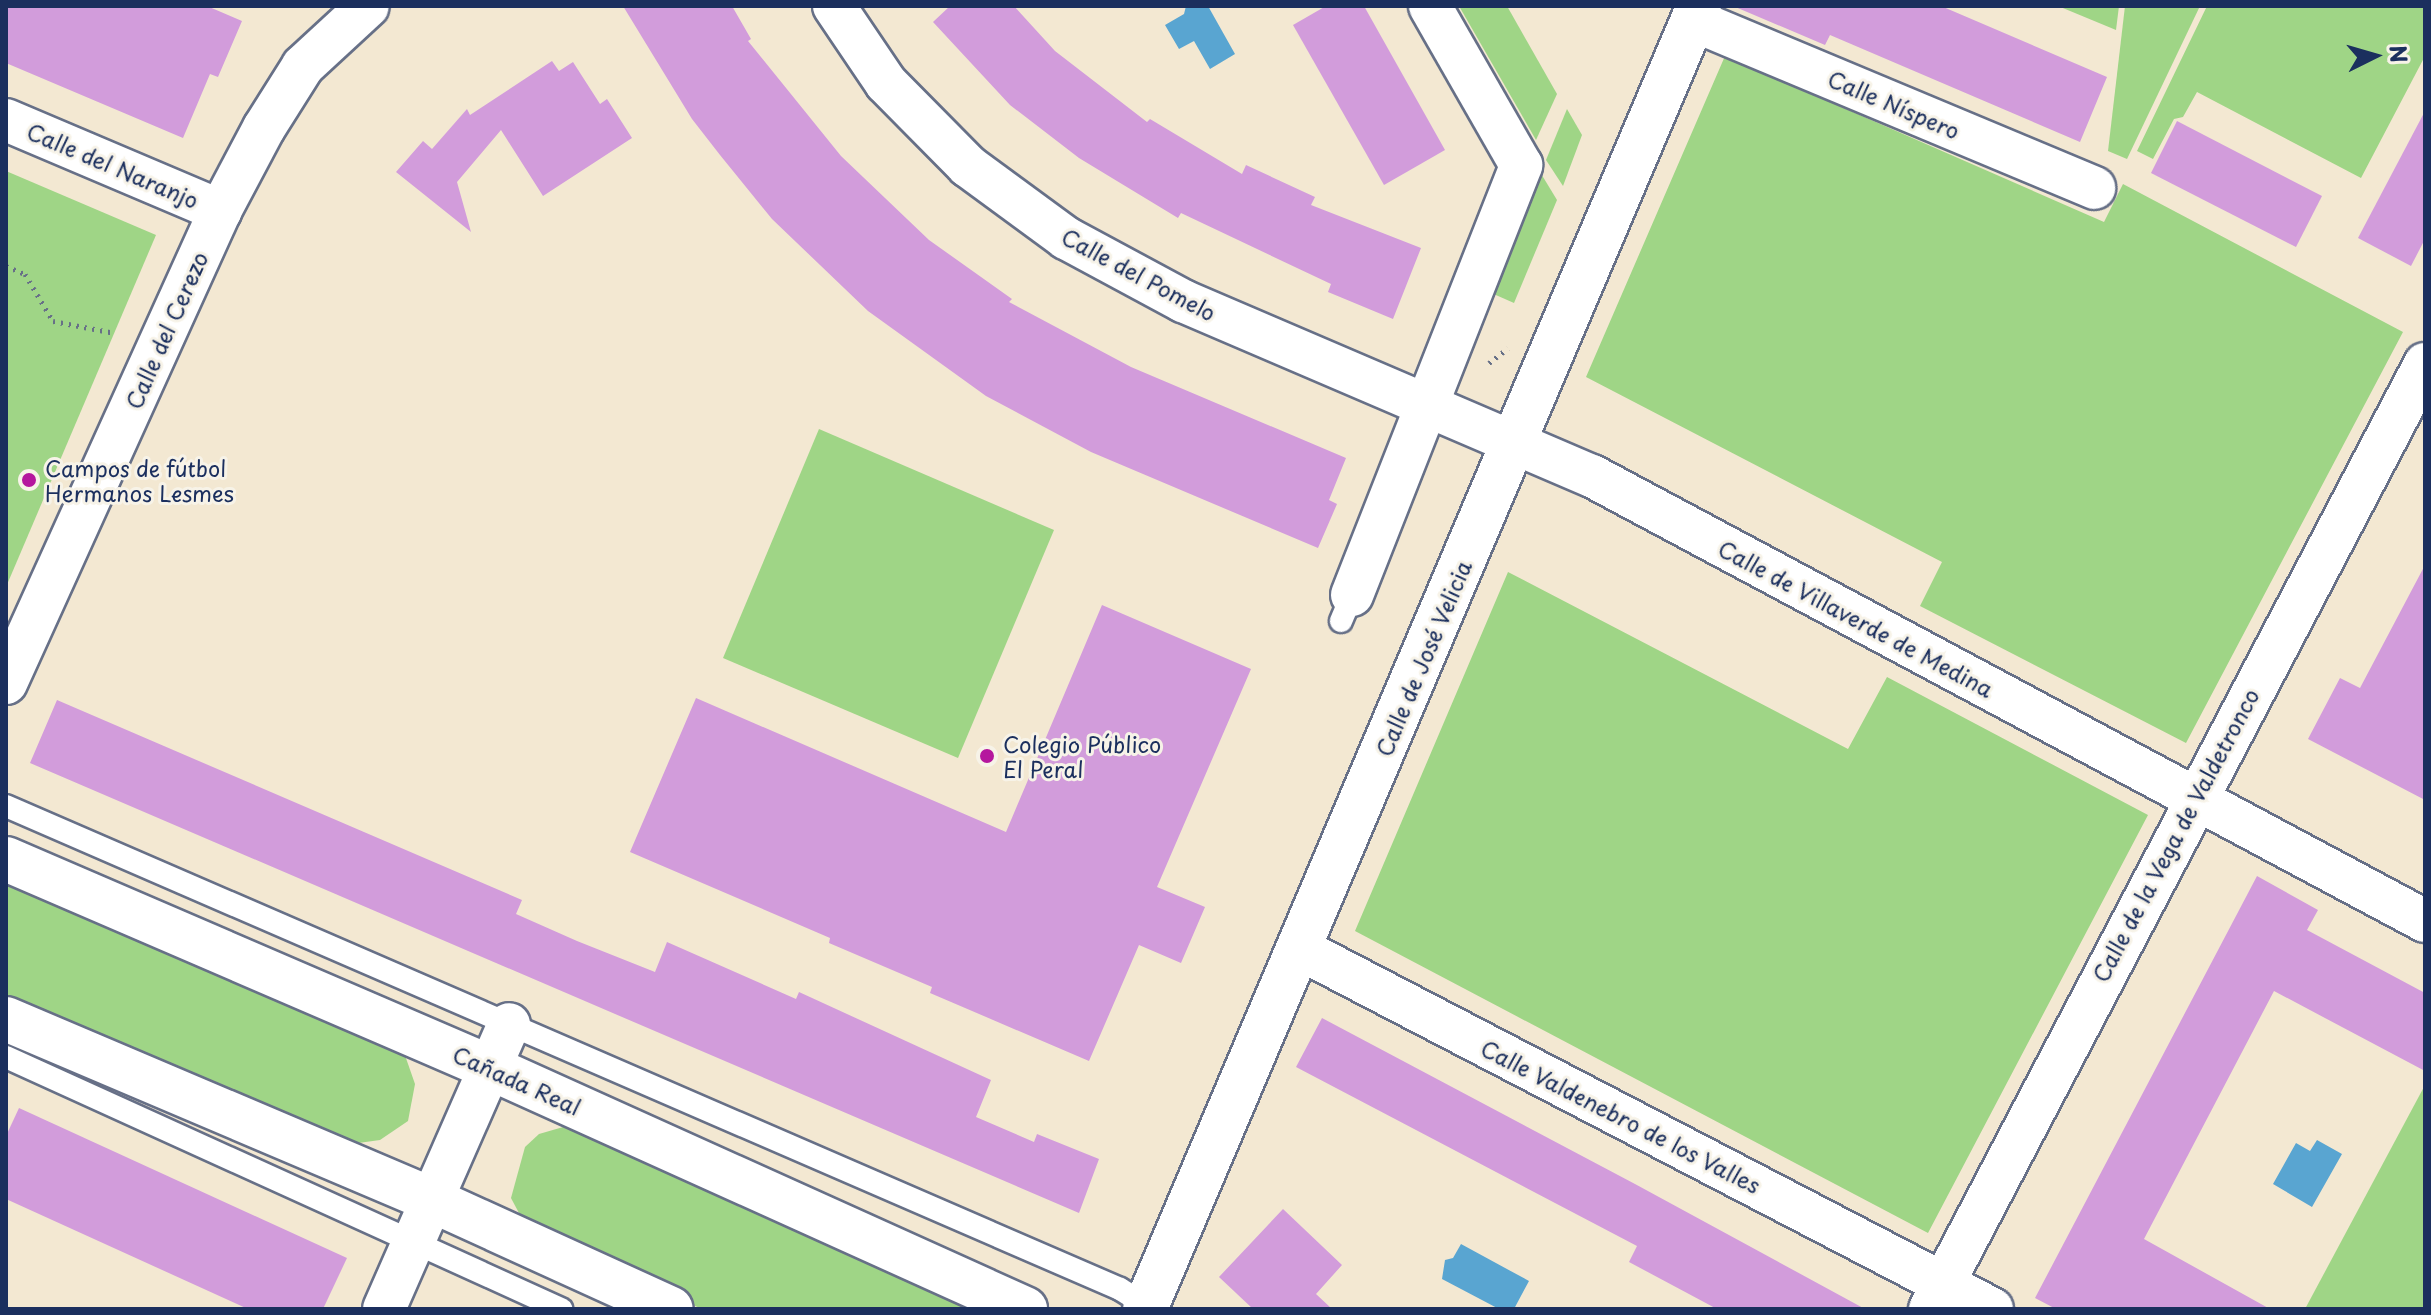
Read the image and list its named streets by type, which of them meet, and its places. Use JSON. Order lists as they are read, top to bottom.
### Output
{
  "streets": {
    "street": [
      "Calle Níspero",
      "Calle del Naranjo",
      "Calle del Pomelo",
      "Calle del Cerezo",
      "Calle de Villaverde de Medina",
      "Calle de José Velicia",
      "Calle de la Vega de Valdetronco",
      "Cañada Real",
      "Calle Valdenebro de los Valles"
    ]
  },
  "crossings": [
    ["Calle Níspero", "Calle de José Velicia"],
    ["Calle del Naranjo", "Calle del Cerezo"],
    ["Calle del Pomelo", "Calle de Villaverde de Medina"],
    ["Calle del Pomelo", "Calle de José Velicia"],
    ["Calle de Villaverde de Medina", "Calle de José Velicia"],
    ["Calle de Villaverde de Medina", "Calle de la Vega de Valdetronco"],
    ["Calle de José Velicia", "Calle Valdenebro de los Valles"],
    ["Calle de la Vega de Valdetronco", "Calle Valdenebro de los Valles"]
  ],
  "places": ["Campos de fútbol Hermanos Lesmes", "Colegio Público El Peral"],
  "north": "right"
}
